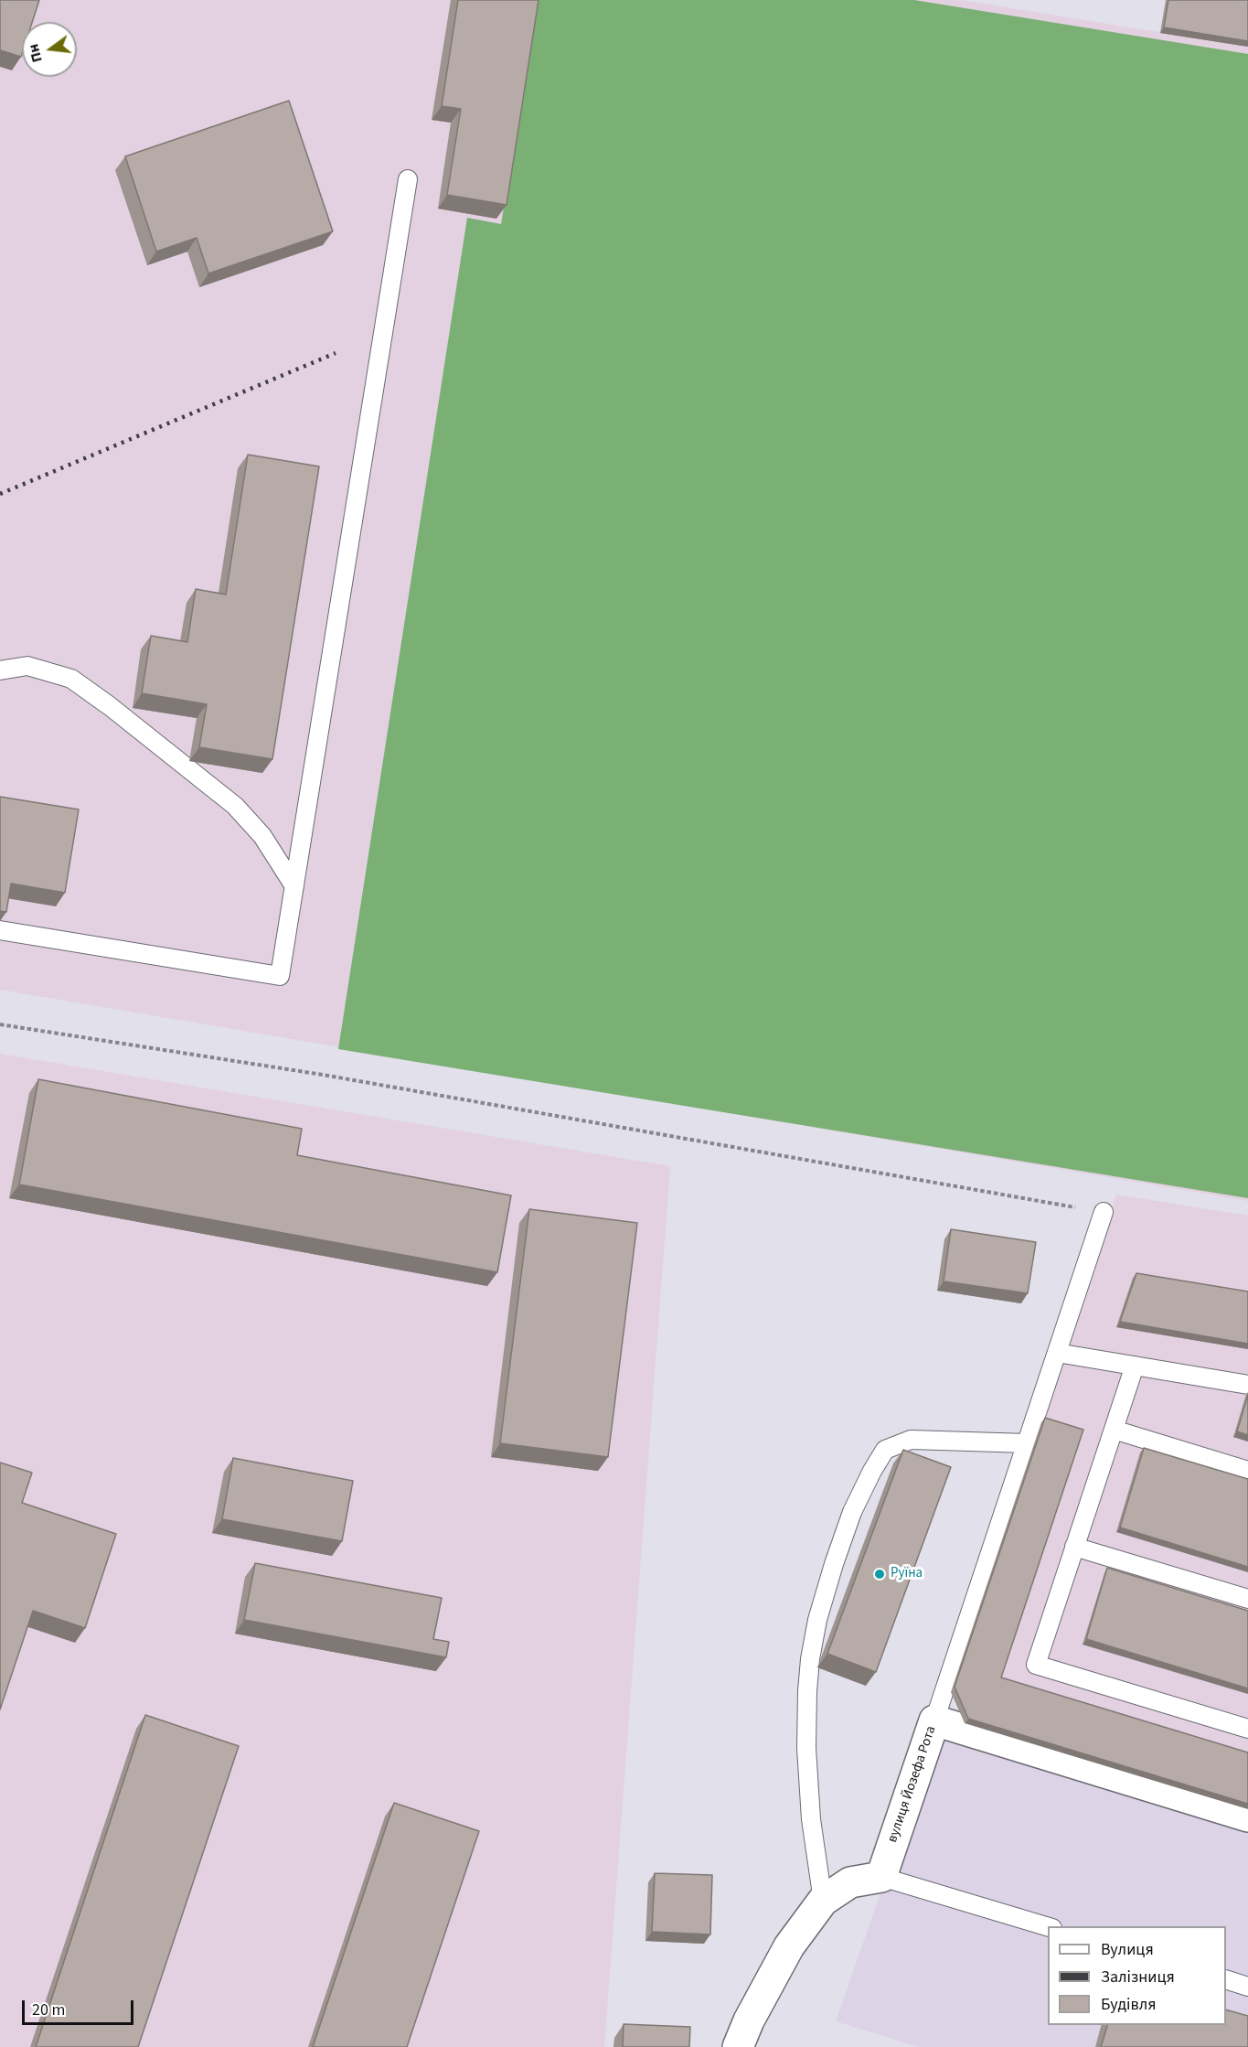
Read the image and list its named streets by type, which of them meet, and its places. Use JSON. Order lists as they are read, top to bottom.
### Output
{
  "streets": {
    "street": ["вулиця Йозефа Рота"]
  },
  "places": ["Руїна"],
  "legend": ["Вулиця", "Залізниця", "Будівля"],
  "scale_bar": "20 m",
  "north": "left"
}
